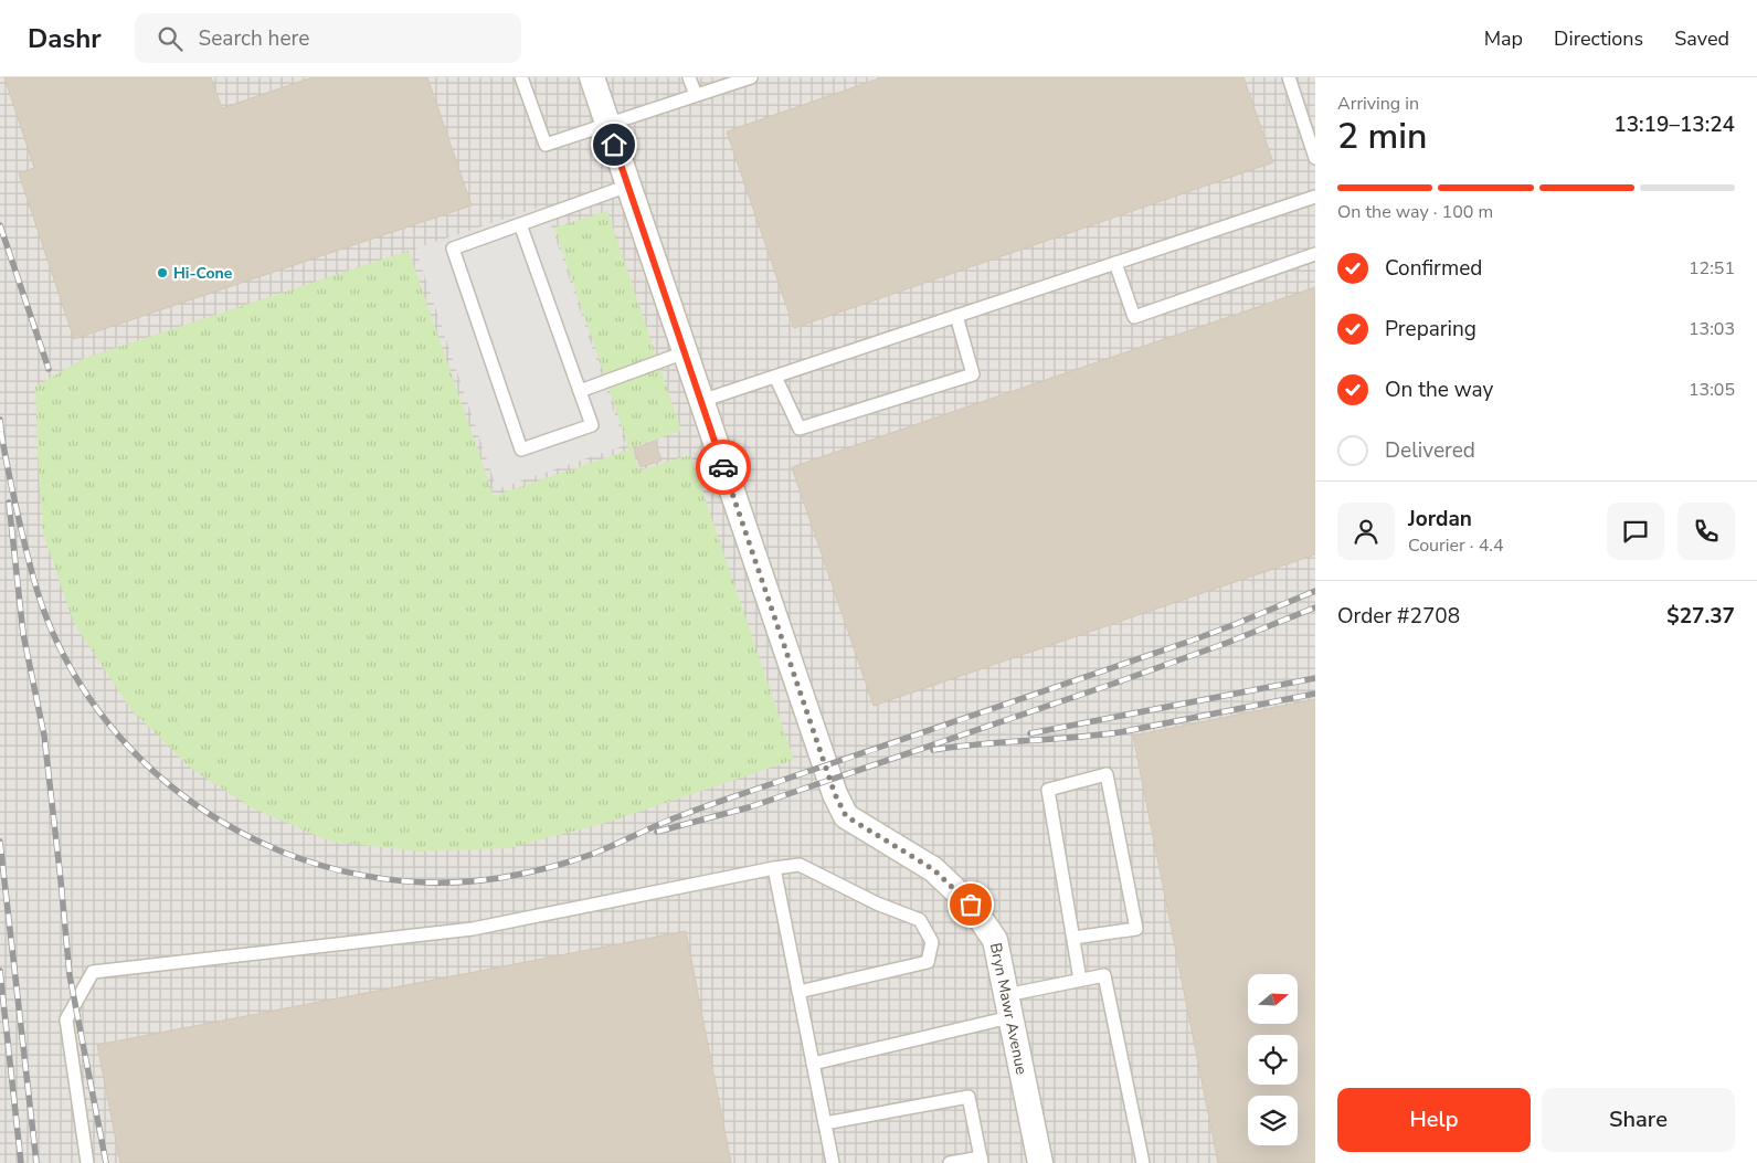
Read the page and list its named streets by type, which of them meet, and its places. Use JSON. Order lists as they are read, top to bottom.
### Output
{
  "streets": {
    "street": ["Bryn Mawr Avenue"]
  },
  "places": ["Hi-Cone"],
  "north": "right",
  "page": {
    "header": "Dashr",
    "search": "Search here",
    "nav": ["Map", "Directions", "Saved"],
    "heading": ["2 min", "Arriving in", "13:19–13:24"],
    "panel": [
      "Jordan",
      "Courier · 4.4",
      "Order #2708",
      "$27.37"
    ],
    "bar": "On the way · 100 m",
    "list": [
      ["Confirmed", "12:51"],
      ["Preparing", "13:03"],
      ["On the way", "13:05"],
      "Delivered"
    ],
    "buttons": ["Help", "Share"]
  }
}
